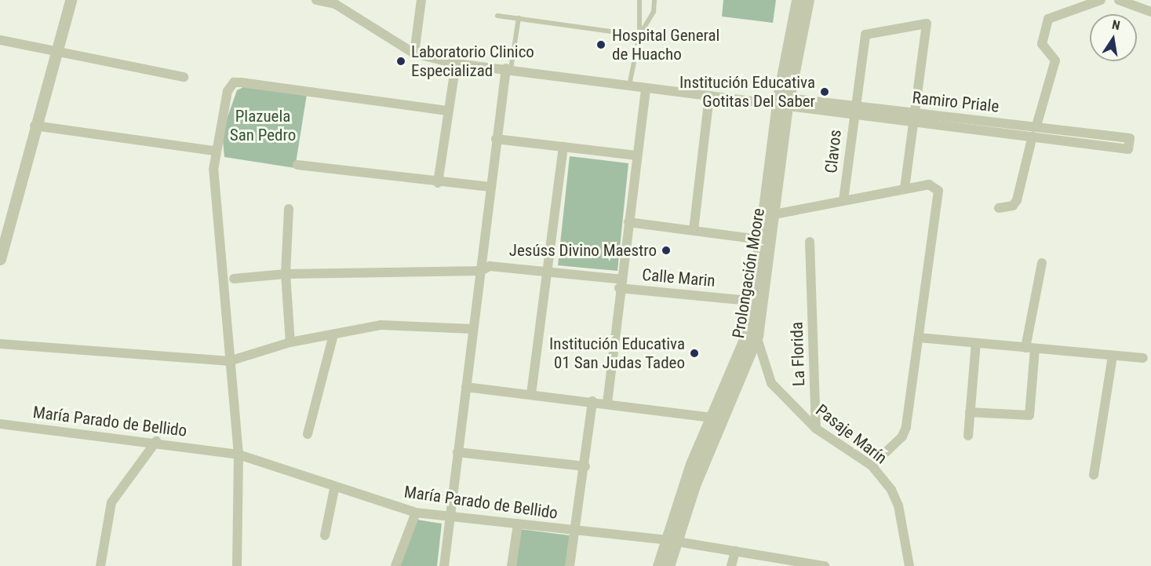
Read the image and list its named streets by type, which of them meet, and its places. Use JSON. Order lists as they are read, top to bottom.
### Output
{
  "streets": {
    "street": [
      "Ramiro Priale",
      "Clavos",
      "Prolongación Moore",
      "Calle Marin",
      "La Florida",
      "María Parado de Bellido",
      "Pasaje Marín"
    ]
  },
  "crossings": [
    ["Ramiro Priale", "Clavos"],
    ["Ramiro Priale", "Prolongación Moore"],
    ["Prolongación Moore", "Calle Marin"],
    ["Prolongación Moore", "María Parado de Bellido"],
    ["Prolongación Moore", "Pasaje Marín"],
    ["La Florida", "Pasaje Marín"]
  ],
  "parks": ["Plazuela San Pedro"],
  "places": [
    "Hospital General de Huacho",
    "Laboratorio Clinico Especializad",
    "Institución Educativa Gotitas Del Saber",
    "Jesúss Divino Maestro",
    "Institución Educativa 01 San Judas Tadeo"
  ],
  "north": "top"
}
